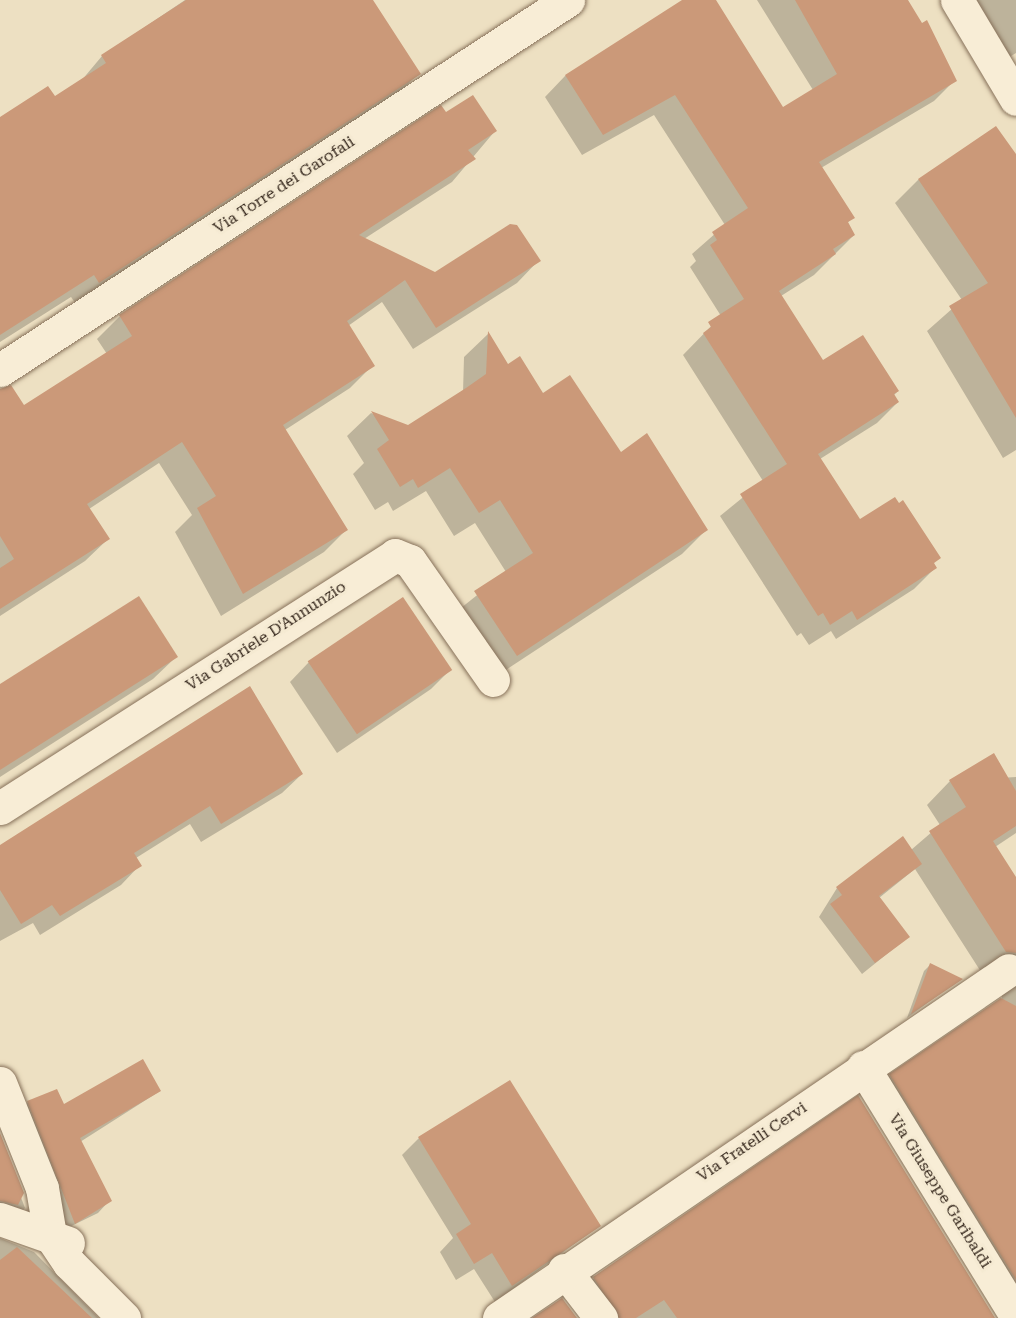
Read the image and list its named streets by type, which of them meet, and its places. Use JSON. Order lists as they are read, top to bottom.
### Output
{
  "streets": {
    "street": [
      "Via Torre dei Garofali",
      "Via Gabriele D'Annunzio",
      "Via Fratelli Cervi",
      "Via Giuseppe Garibaldi"
    ]
  },
  "crossings": [
    ["Via Fratelli Cervi", "Via Giuseppe Garibaldi"]
  ]
}
